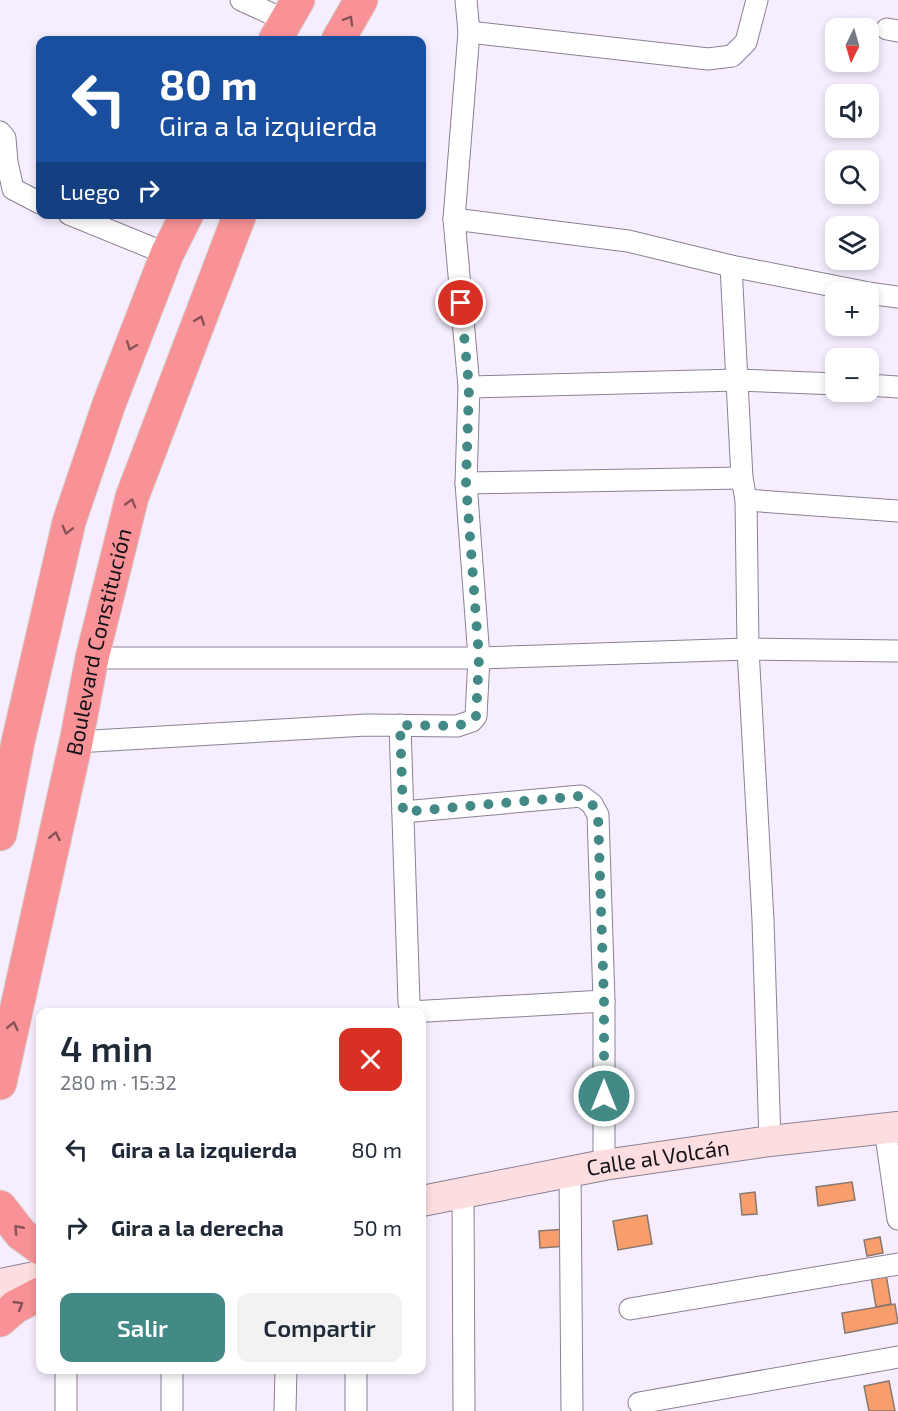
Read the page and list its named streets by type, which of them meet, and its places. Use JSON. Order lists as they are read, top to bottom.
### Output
{
  "streets": {
    "highway": ["Boulevard Constitución"],
    "main road": ["Calle al Volcán"]
  },
  "north": "bottom",
  "page": {
    "map_buttons": ["+", "−"],
    "turn": ["80 m", "Gira a la izquierda"],
    "then": "Luego",
    "heading": ["4 min", "280 m · 15:32"],
    "list": [
      {
        "name": "Gira a la izquierda",
        "value": "80 m"
      },
      {
        "name": "Gira a la derecha",
        "value": "50 m"
      }
    ],
    "buttons": ["Salir", "Compartir"]
  }
}
